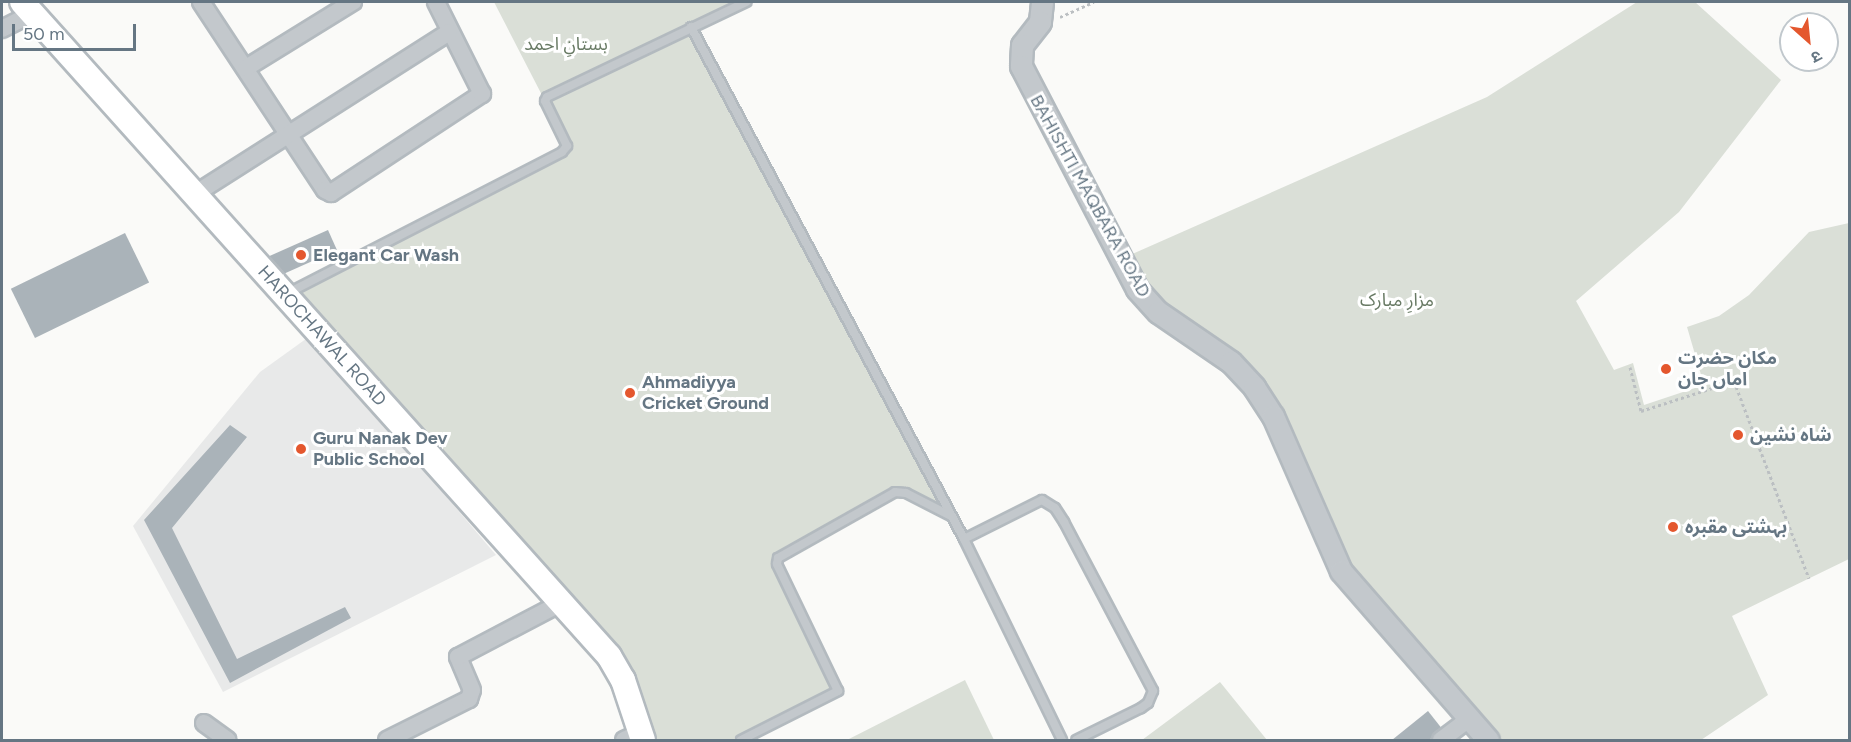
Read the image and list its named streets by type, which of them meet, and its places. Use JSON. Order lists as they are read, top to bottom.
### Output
{
  "streets": {
    "main road": ["HAROCHAWAL ROAD"],
    "street": ["BAHISHTI MAQBARA ROAD"]
  },
  "parks": ["بستانِ احمد", "مزارِ مبارک"],
  "places": [
    "Elegant Car Wash",
    "مکان حضرت اماں جان",
    "Ahmadiyya Cricket Ground",
    "شاہ نشین",
    "Guru Nanak Dev Public School",
    "بہشتی مقبرہ"
  ],
  "scale_bar": "50 m",
  "north": "bottom right"
}
